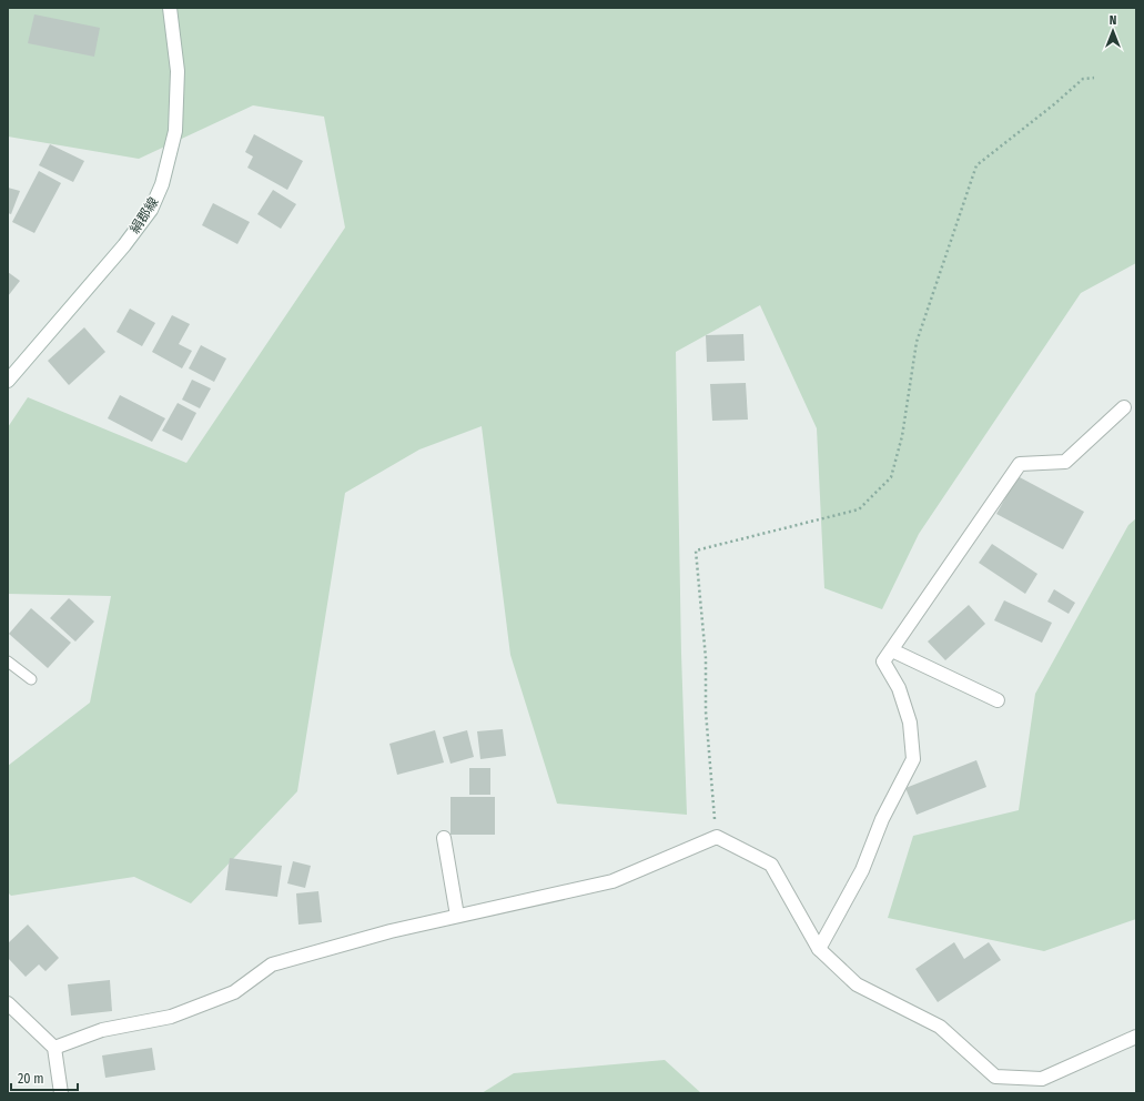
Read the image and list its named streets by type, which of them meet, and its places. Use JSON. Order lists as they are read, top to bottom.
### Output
{
  "streets": {
    "street": ["絹郡線"]
  },
  "scale_bar": "20 m",
  "north": "top"
}
